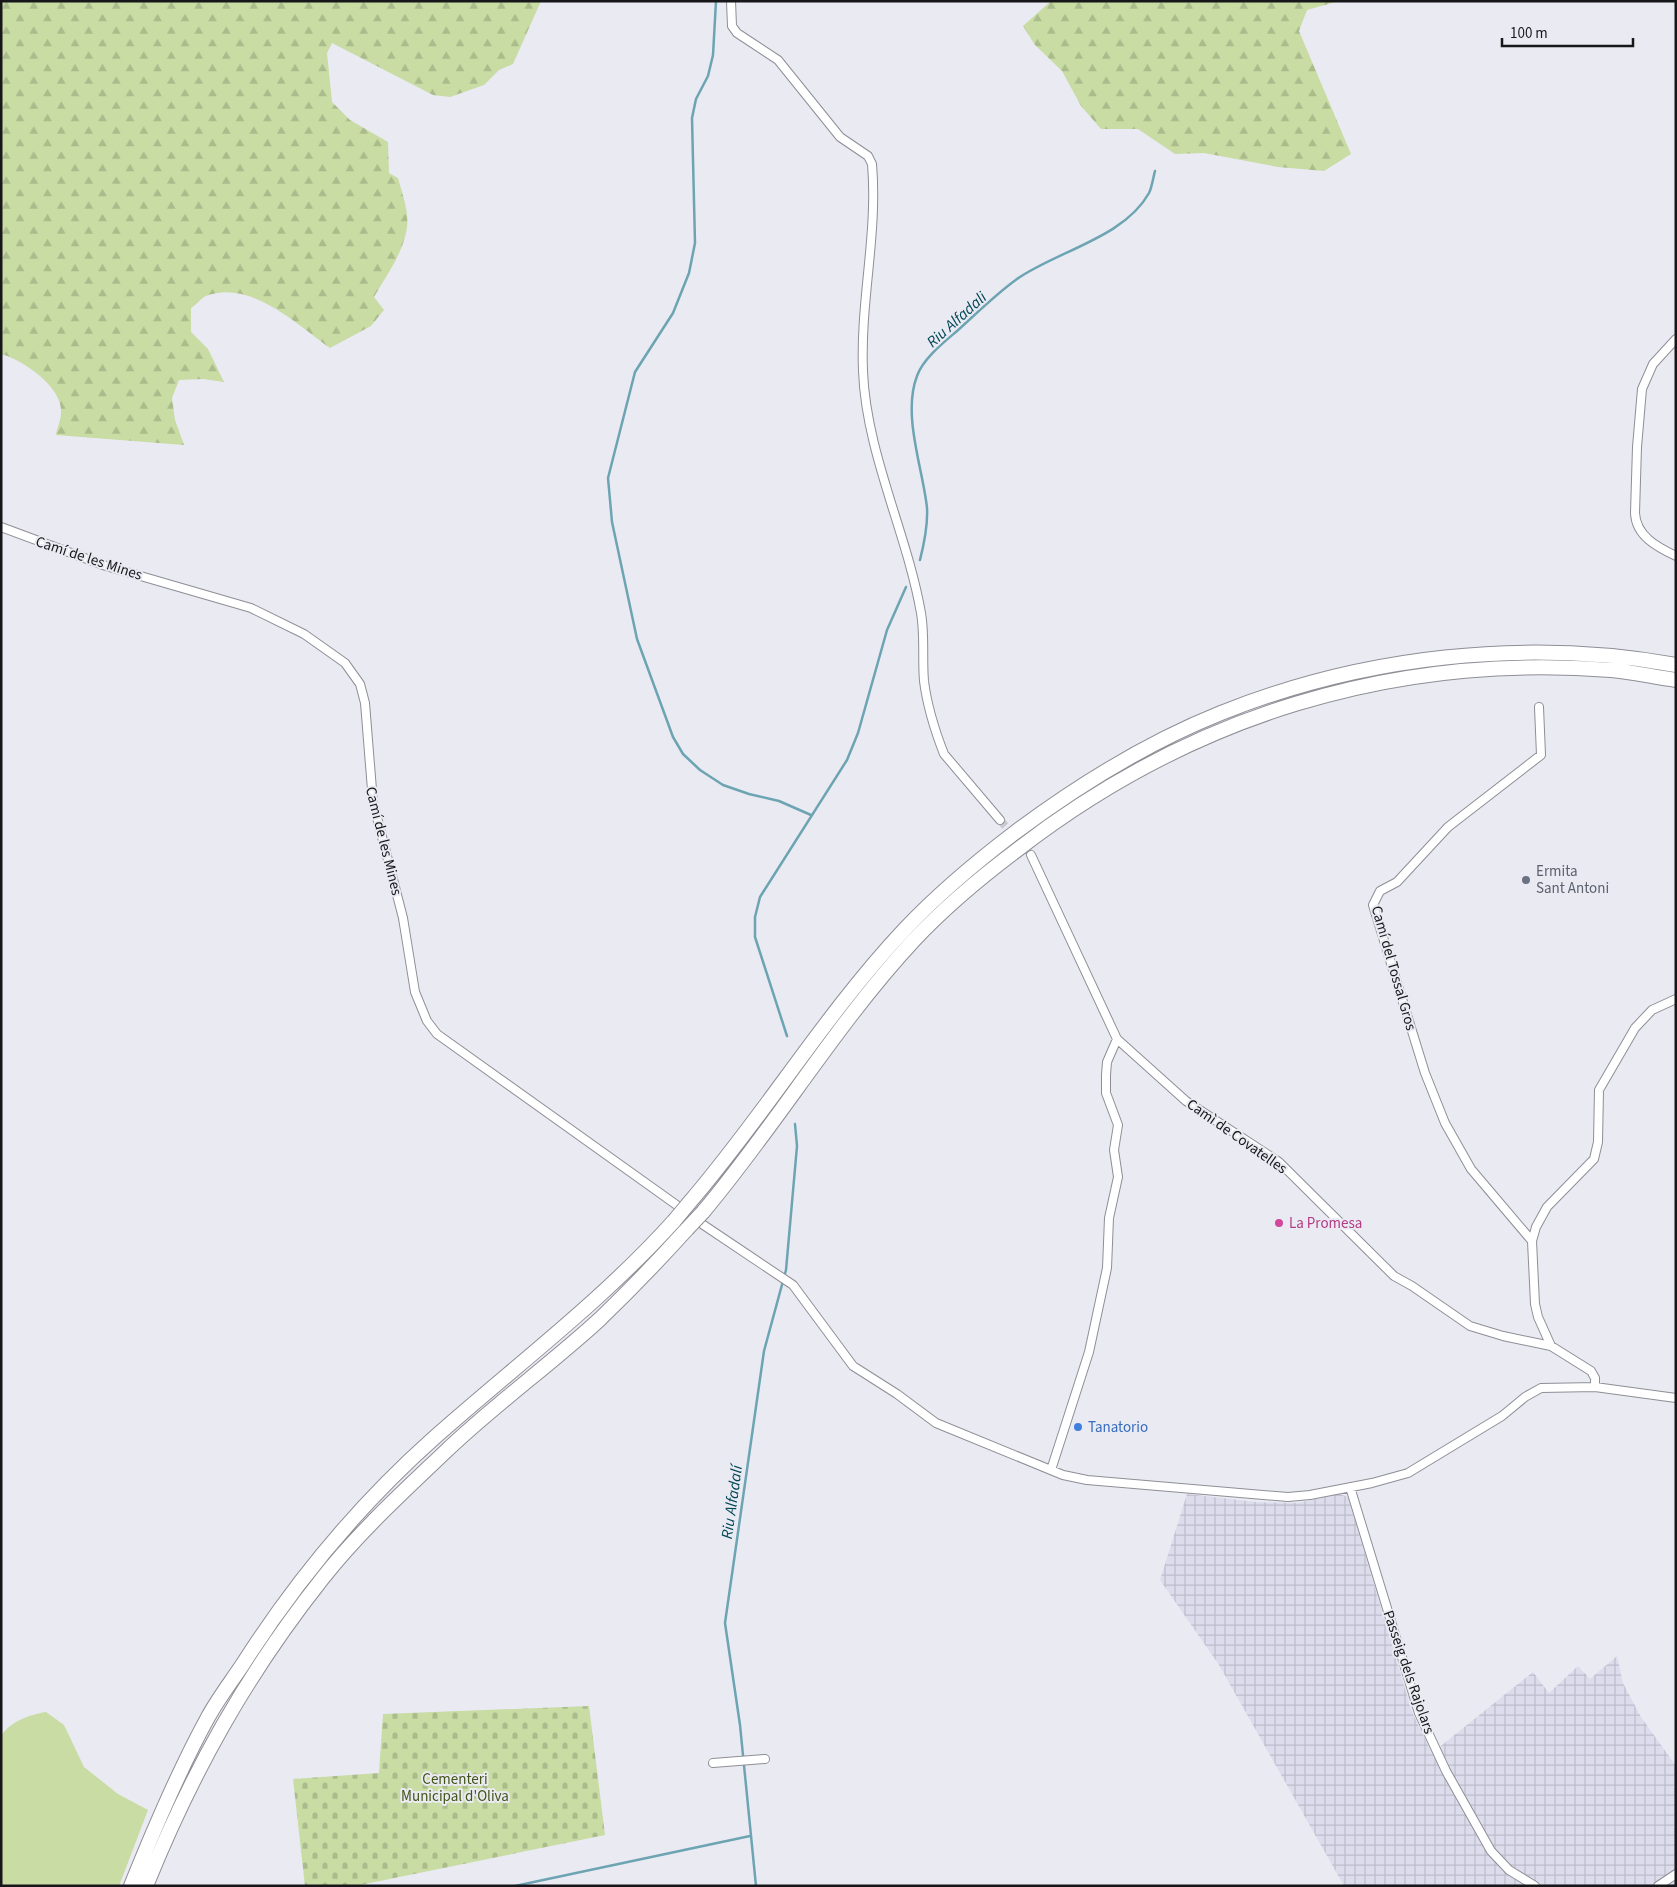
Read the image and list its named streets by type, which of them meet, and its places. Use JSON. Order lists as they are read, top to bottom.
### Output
{
  "streets": {
    "street": [
      "Camí de les Mines",
      "Camí del Tossal Gros",
      "Camì de Covatelles",
      "Passeig dels Rajolars"
    ]
  },
  "water": ["Riu Alfadali", "Riu Alfadalí"],
  "parks": ["Cementeri Municipal d'Oliva"],
  "places": ["Ermita Sant Antoni", "La Promesa", "Tanatorio"],
  "scale_bar": "100 m"
}
